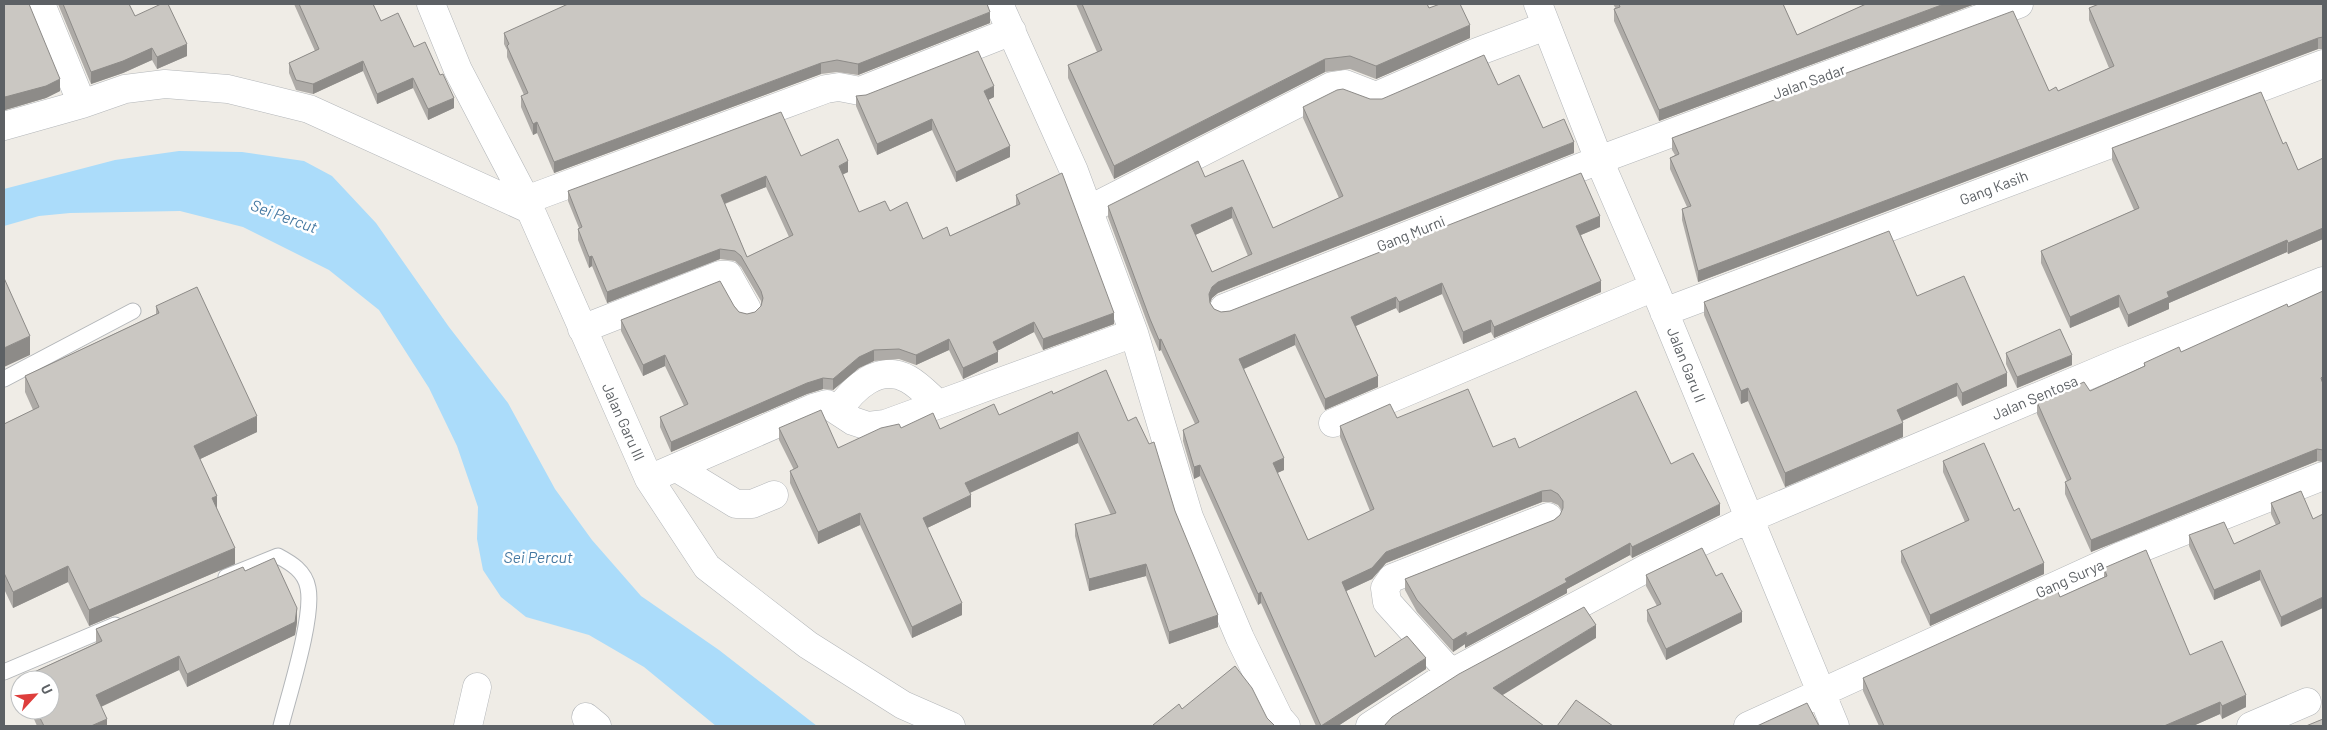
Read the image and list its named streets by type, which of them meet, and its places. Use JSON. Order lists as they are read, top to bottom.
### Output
{
  "streets": {
    "street": [
      "Jalan Sadar",
      "Gang Kasih",
      "Gang Murni",
      "Jalan Garu II",
      "Jalan Sentosa",
      "Jalan Garu III",
      "Gang Surya"
    ]
  },
  "crossings": [
    ["Jalan Sadar", "Gang Murni"],
    ["Jalan Sadar", "Jalan Garu II"],
    ["Gang Kasih", "Jalan Garu II"],
    ["Gang Murni", "Jalan Garu II"],
    ["Jalan Garu II", "Jalan Sentosa"],
    ["Jalan Garu II", "Gang Surya"]
  ],
  "water": ["Sei Percut"],
  "north": "top right"
}
